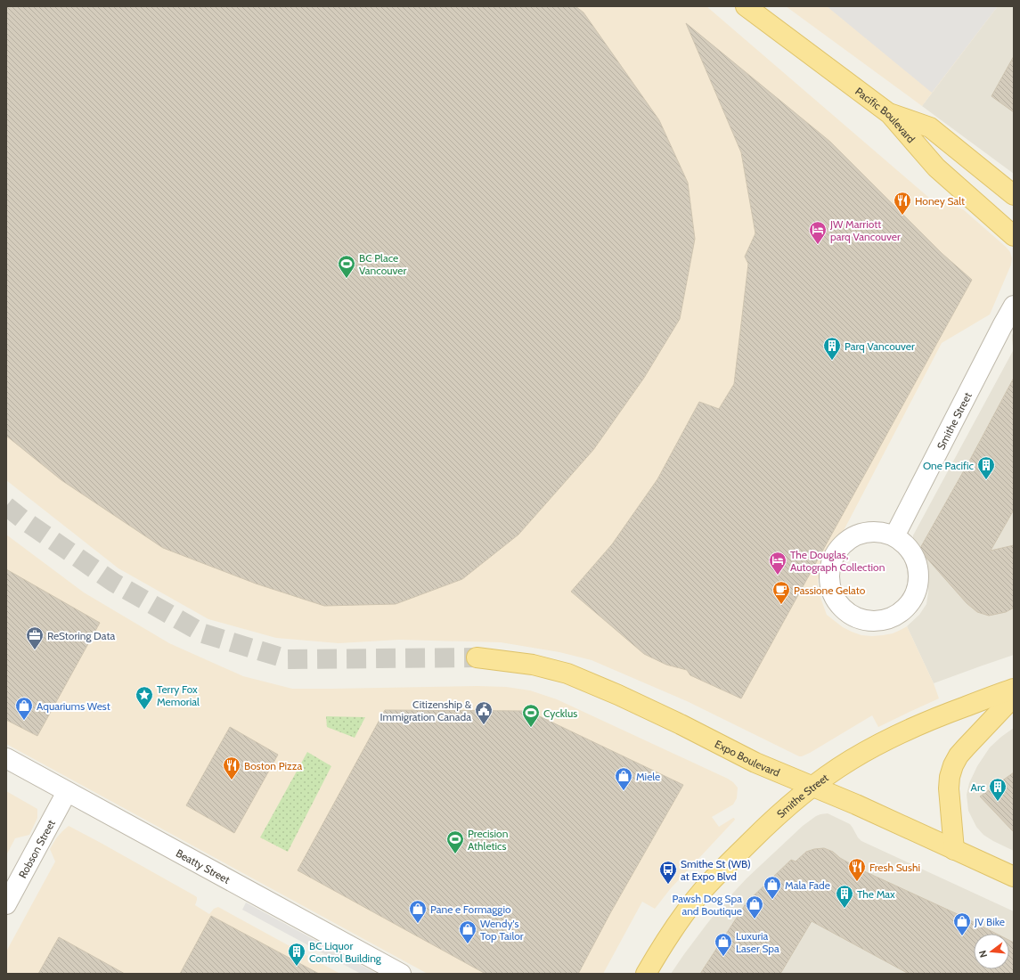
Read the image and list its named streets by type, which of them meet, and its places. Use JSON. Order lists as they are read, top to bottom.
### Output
{
  "streets": {
    "main road": ["Pacific Boulevard", "Smithe Street", "Expo Boulevard"],
    "street": ["Robson Street", "Beatty Street"]
  },
  "crossings": [
    ["Smithe Street", "Expo Boulevard"],
    ["Robson Street", "Beatty Street"]
  ],
  "places": {
    "restaurant": ["Honey Salt", "Boston Pizza", "Fresh Sushi"],
    "hotel": ["JW Marriott parq Vancouver", "The Douglas, Autograph Collection"],
    "sports": ["BC Place Vancouver", "Cycklus", "Precision Athletics"],
    "building": [
      "Parq Vancouver",
      "One Pacific",
      "Arc",
      "The Max",
      "BC Liquor Control Building"
    ],
    "cafe": ["Passione Gelato"],
    "office": ["ReStoring Data"],
    "place": ["Terry Fox Memorial"],
    "shop": [
      "Aquariums West",
      "Miele",
      "Mala Fade",
      "Pawsh Dog Spa and Boutique",
      "Pane e Formaggio",
      "JV Bike",
      "Wendy's Top Tailor",
      "Luxuria Laser Spa"
    ],
    "public building": ["Citizenship & Immigration Canada"],
    "bus stop": ["Smithe St (WB) at Expo Blvd"]
  },
  "north": "left"
}
